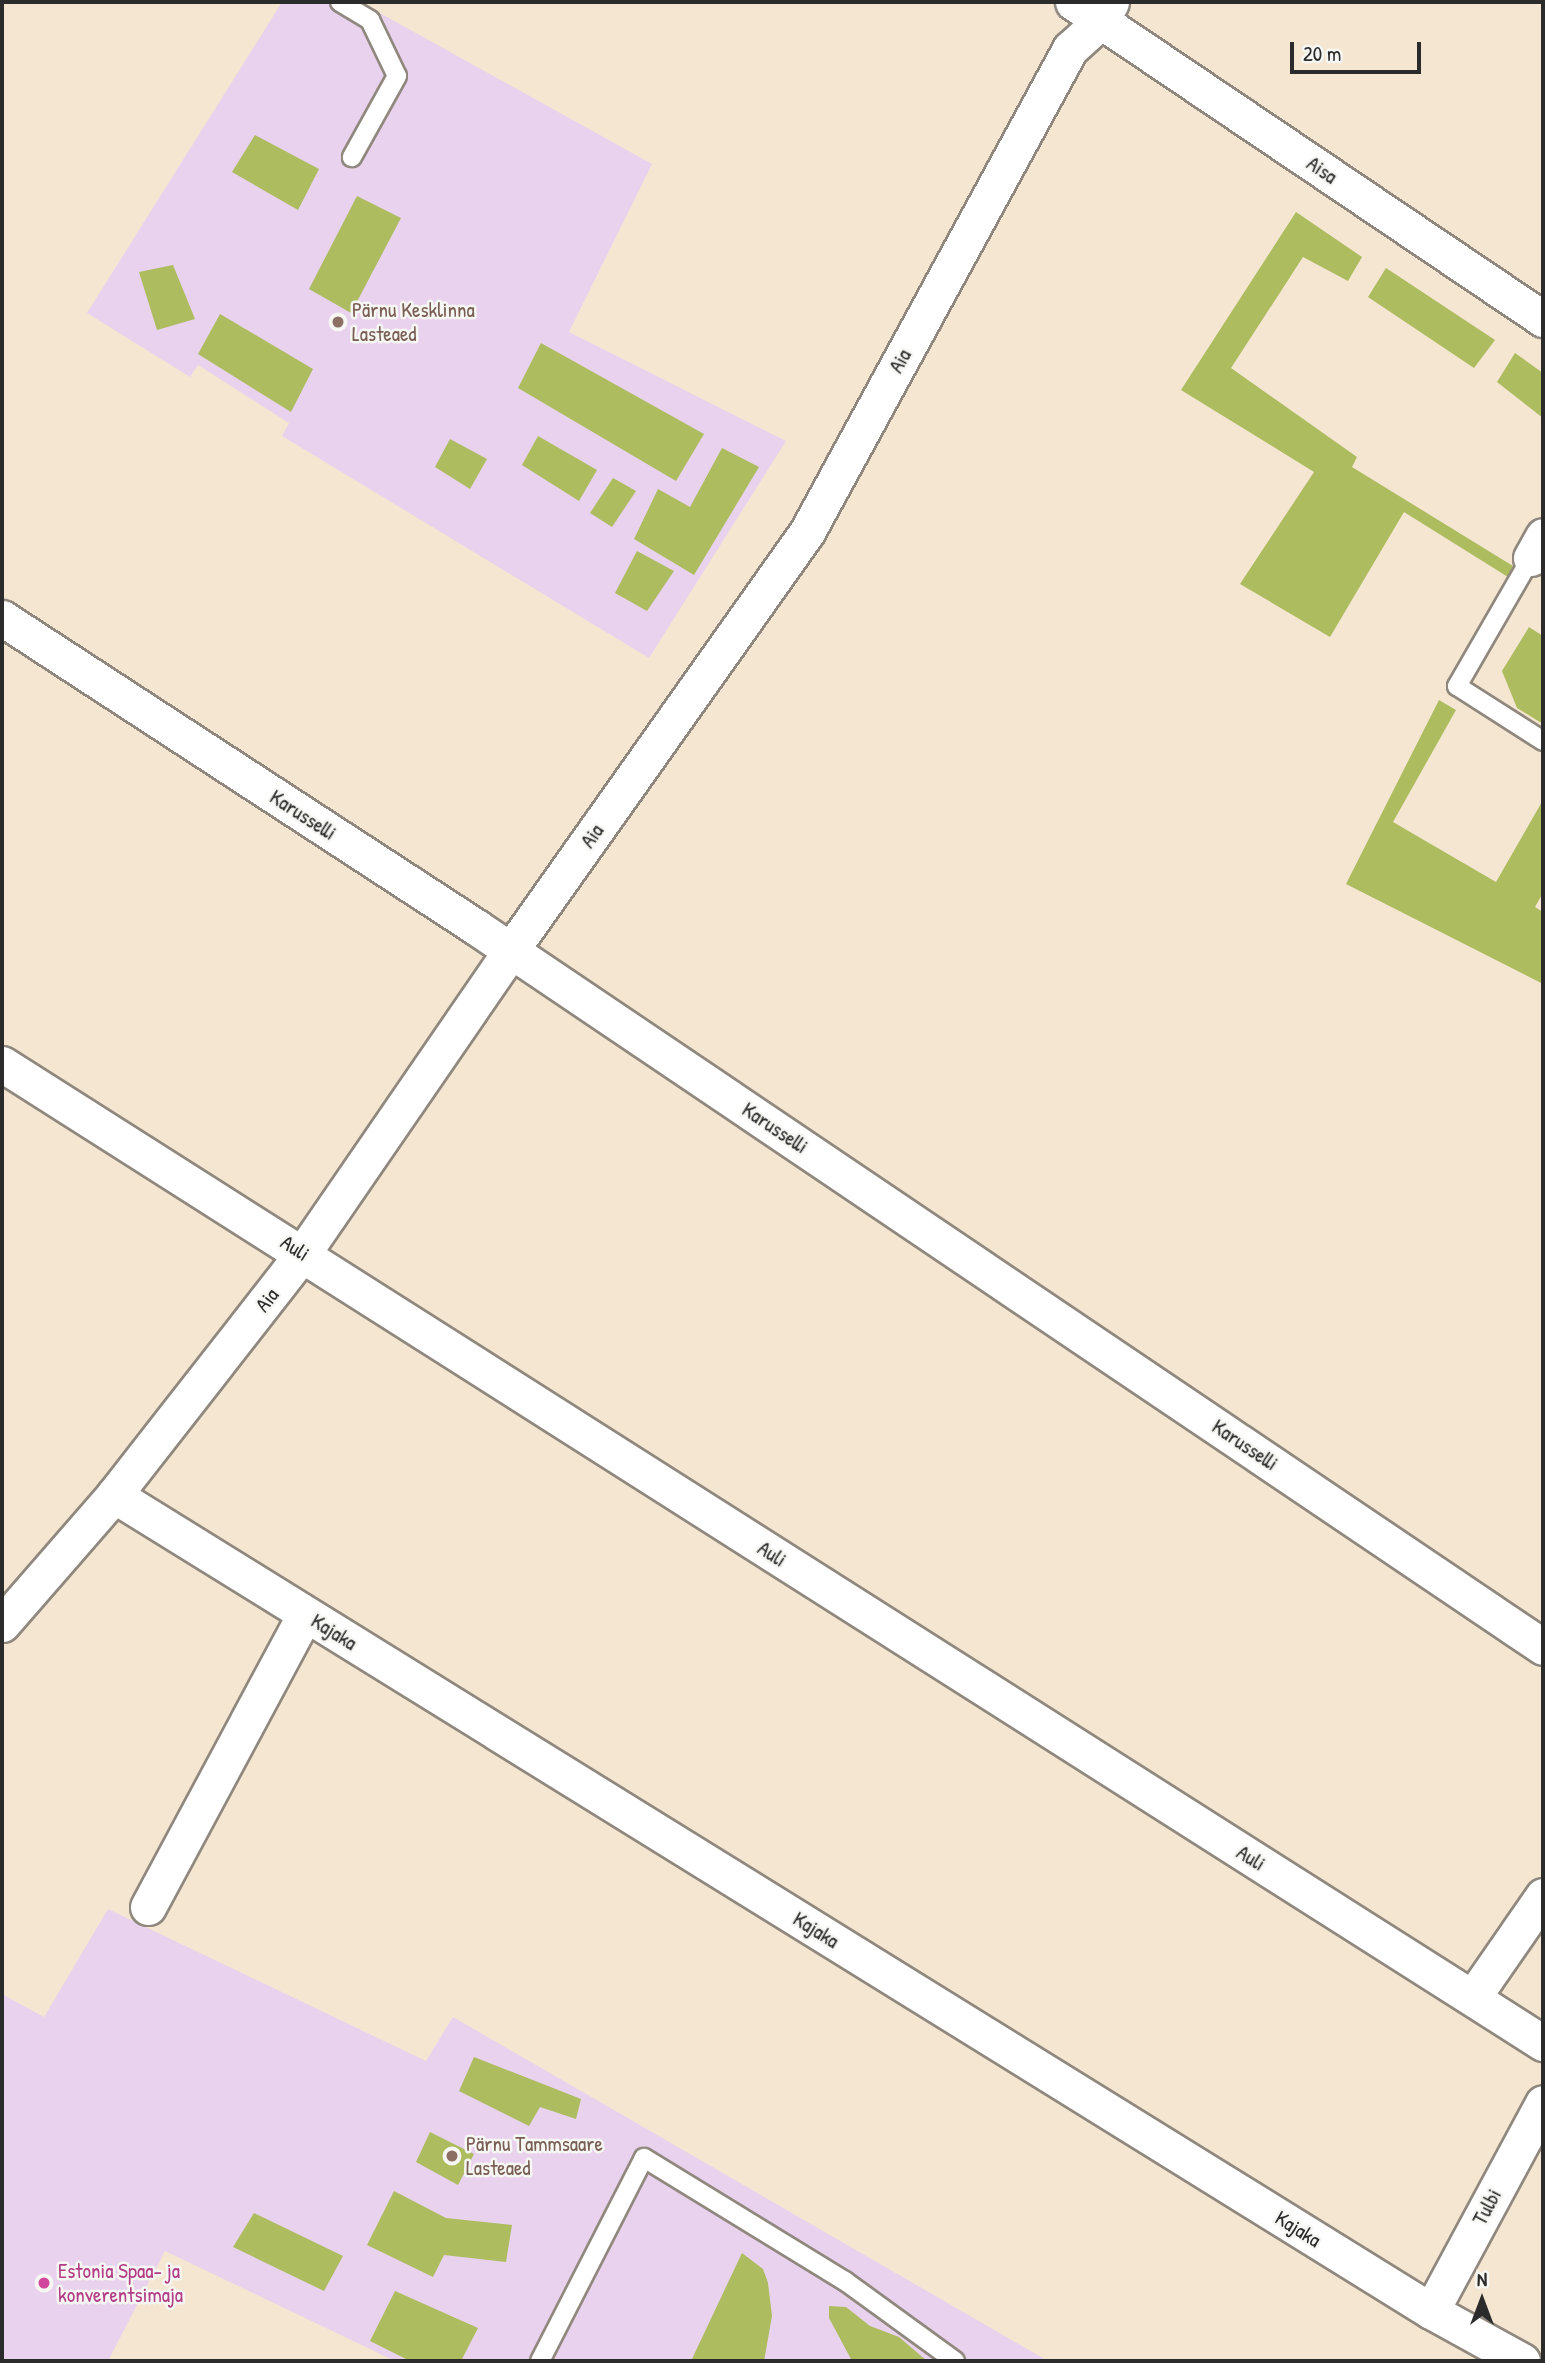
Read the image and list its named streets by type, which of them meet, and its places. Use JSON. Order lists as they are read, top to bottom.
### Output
{
  "streets": {
    "street": [
      "Aisa",
      "Aia",
      "Karusselli",
      "Auli",
      "Kajaka",
      "Tulbi"
    ]
  },
  "crossings": [
    ["Aisa", "Aia"],
    ["Aia", "Karusselli"],
    ["Aia", "Auli"],
    ["Aia", "Kajaka"],
    ["Kajaka", "Tulbi"]
  ],
  "places": ["Pärnu Kesklinna Lasteaed", "Pärnu Tammsaare Lasteaed", "Estonia Spaa- ja konverentsimaja"],
  "scale_bar": "20 m",
  "north": "top"
}
